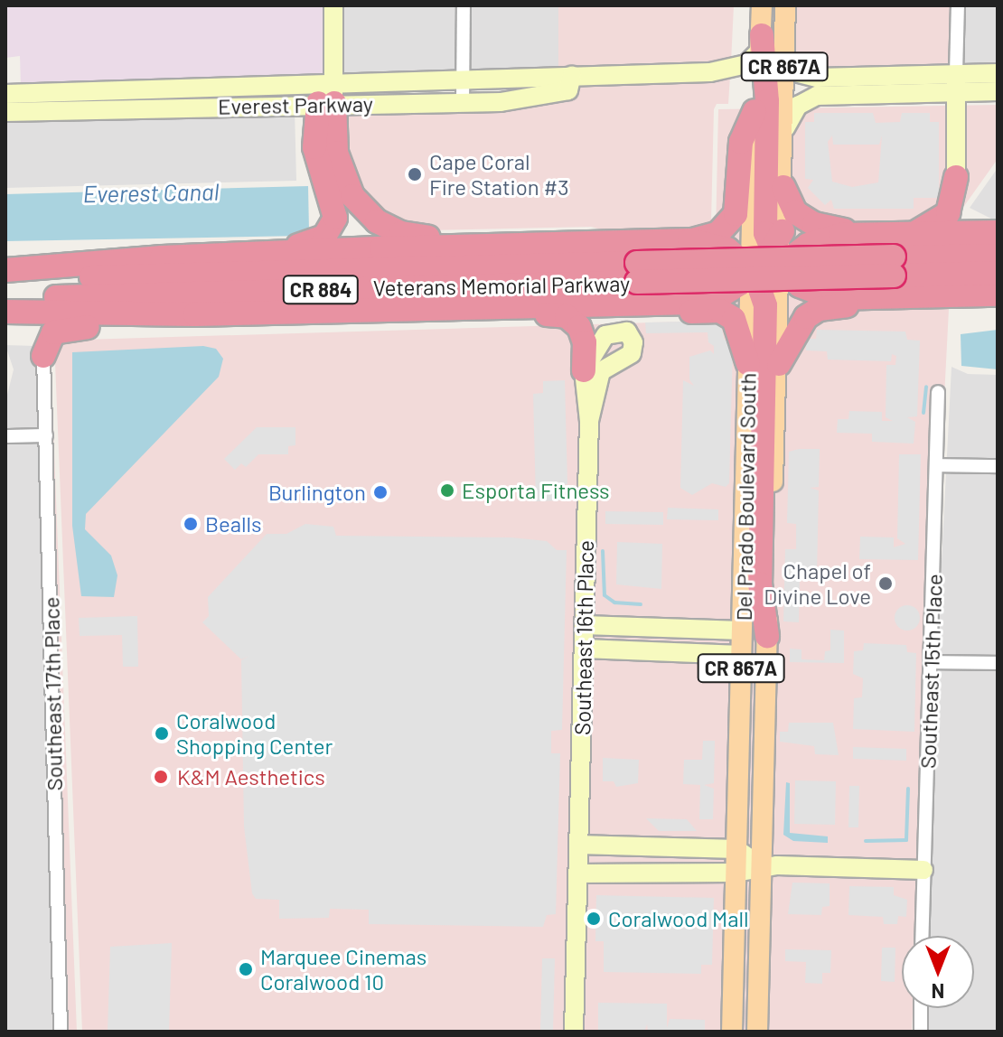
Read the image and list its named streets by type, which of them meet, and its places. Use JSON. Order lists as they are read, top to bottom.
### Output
{
  "streets": {
    "highway": ["Veterans Memorial Parkway", "CR 884"],
    "main road": ["CR 867A", "Del Prado Boulevard South"],
    "street": [
      "Everest Parkway",
      "Southeast 16th Place",
      "Southeast 15th Place",
      "Southeast 17th Place"
    ]
  },
  "crossings": [
    ["Everest Parkway", "Del Prado Boulevard South"]
  ],
  "water": ["Everest Canal"],
  "places": [
    "Cape Coral Fire Station #3",
    "Esporta Fitness",
    "Burlington",
    "Bealls",
    "Chapel of Divine Love",
    "Coralwood Shopping Center",
    "K&M Aesthetics",
    "Coralwood Mall",
    "Marquee Cinemas Coralwood 10"
  ],
  "north": "bottom"
}
